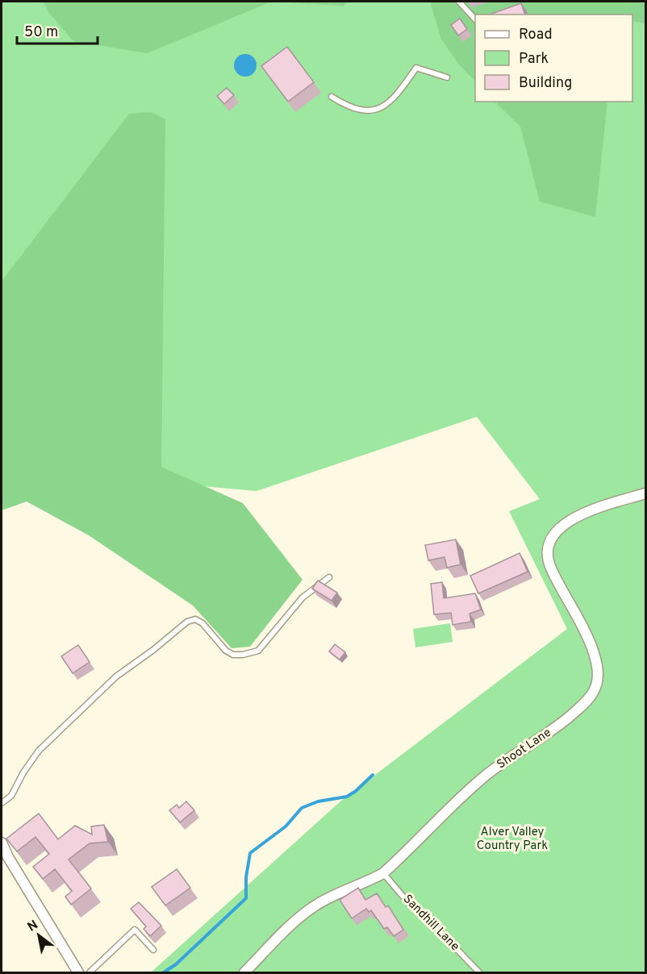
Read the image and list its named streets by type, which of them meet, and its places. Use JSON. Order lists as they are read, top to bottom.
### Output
{
  "streets": {
    "street": ["Shoot Lane"],
    "lane": ["Sandhill Lane"]
  },
  "crossings": [
    ["Shoot Lane", "Sandhill Lane"]
  ],
  "parks": ["Alver Valley Country Park"],
  "legend": ["Road", "Park", "Building"],
  "scale_bar": "50 m",
  "north": "top left"
}
